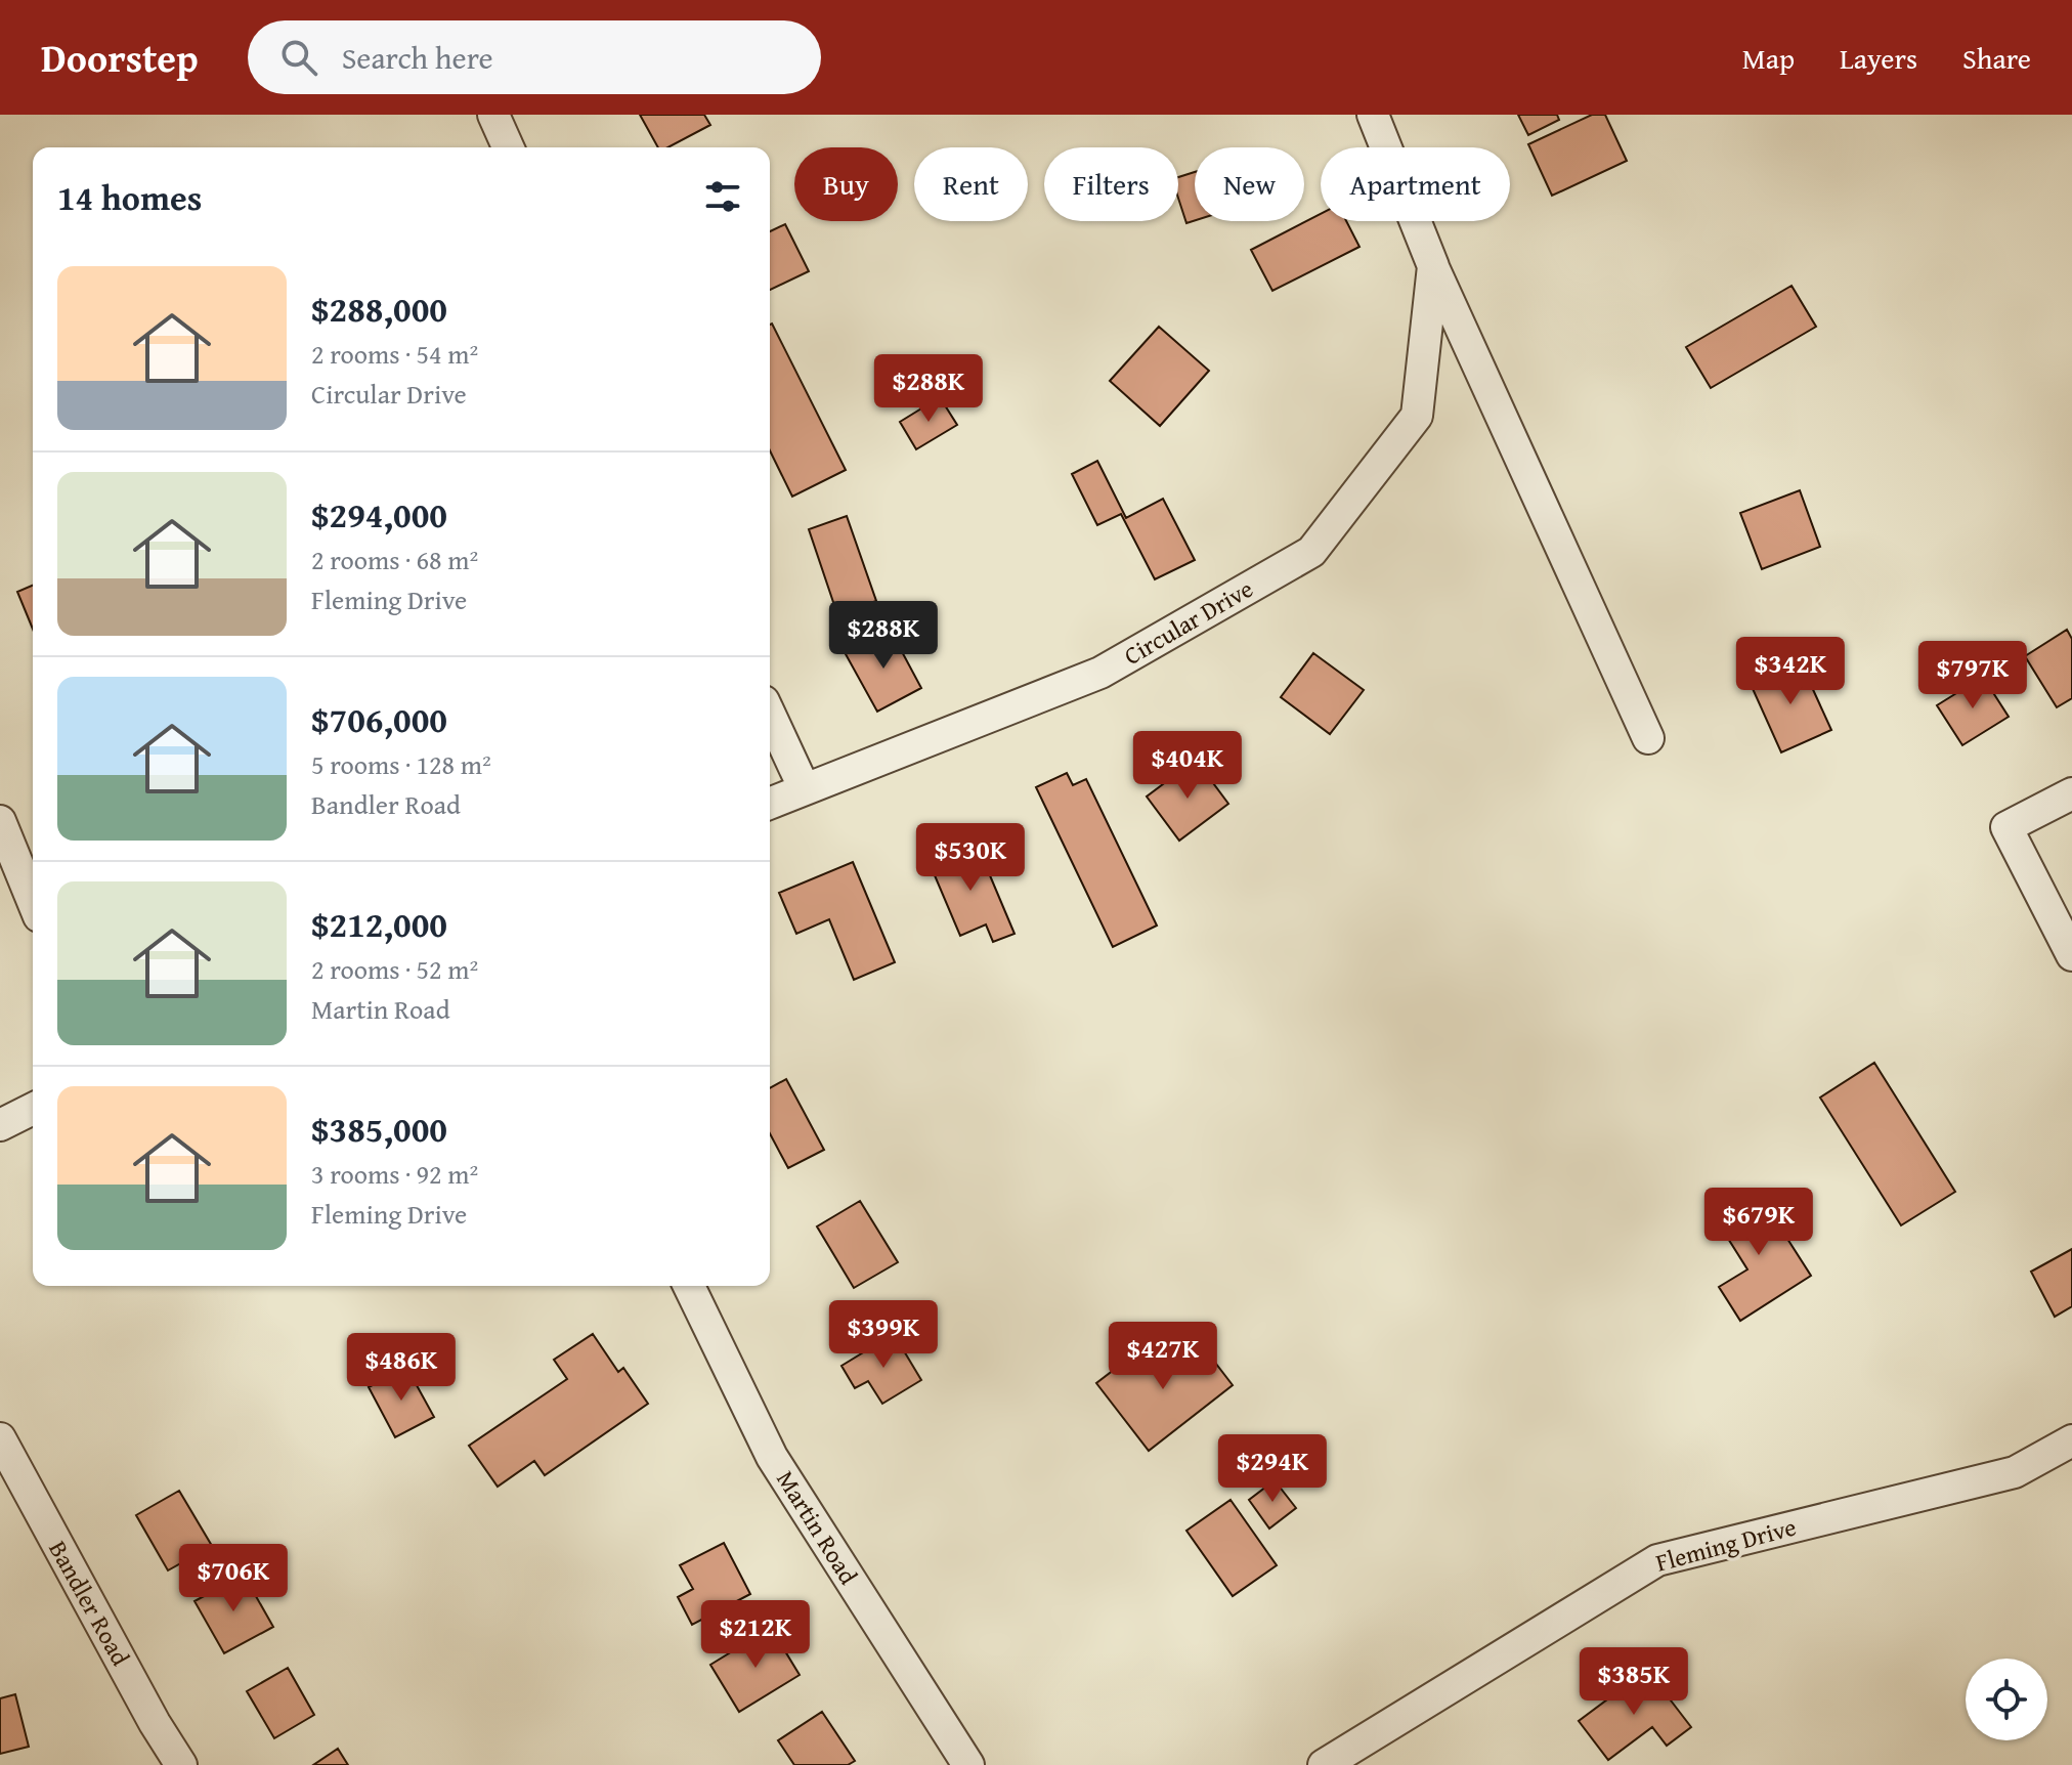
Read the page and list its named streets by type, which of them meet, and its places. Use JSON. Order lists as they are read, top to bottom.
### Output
{
  "streets": {
    "street": [
      "Circular Drive",
      "Martin Road",
      "Fleming Drive",
      "Bandler Road"
    ]
  },
  "page": {
    "header": "Doorstep",
    "search": "Search here",
    "nav": ["Map", "Layers", "Share"],
    "chip": [
      "Buy",
      "Rent",
      "Filters",
      "New",
      "Apartment"
    ],
    "heading": "14 homes",
    "list": [
      {
        "name": "$288,000",
        "note": "2 rooms · 54 m² · Circular Drive"
      },
      {
        "name": "$294,000",
        "note": "2 rooms · 68 m² · Fleming Drive"
      },
      {
        "name": "$706,000",
        "note": "5 rooms · 128 m² · Bandler Road"
      },
      {
        "name": "$212,000",
        "note": "2 rooms · 52 m² · Martin Road"
      },
      {
        "name": "$385,000",
        "note": "3 rooms · 92 m² · Fleming Drive"
      }
    ],
    "price": [
      "$288K",
      "$288K",
      "$342K",
      "$797K",
      "$404K",
      "$530K",
      "$679K",
      "$399K",
      "$427K",
      "$486K",
      "$294K",
      "$706K",
      "$212K",
      "$385K"
    ]
  }
}
